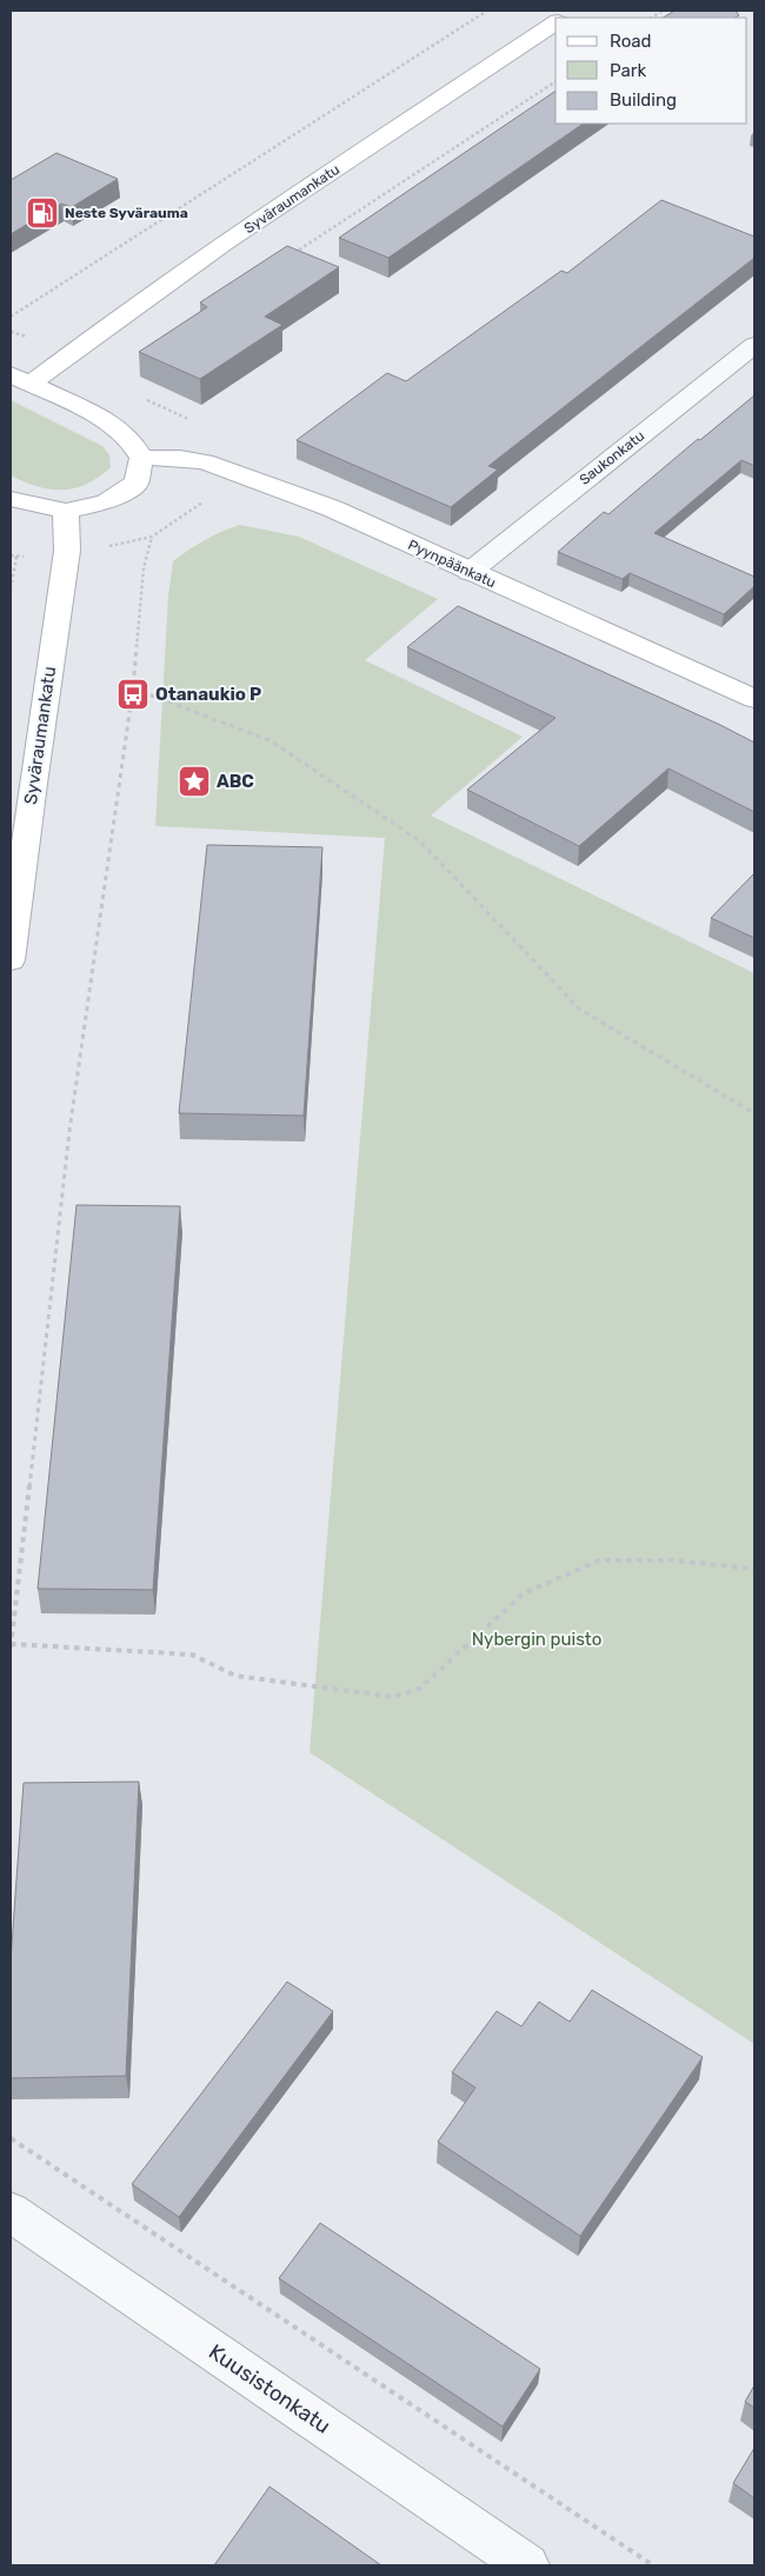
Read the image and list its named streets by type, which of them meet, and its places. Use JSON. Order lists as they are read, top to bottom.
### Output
{
  "streets": {
    "main road": ["Syväraumankatu", "Pyynpäänkatu"],
    "street": ["Saukonkatu", "Kuusistonkatu"]
  },
  "crossings": [
    ["Saukonkatu", "Pyynpäänkatu"]
  ],
  "parks": ["Nybergin puisto"],
  "places": {
    "fuel station": ["Neste Syvärauma"],
    "bus stop": ["Otanaukio P"],
    "place": ["ABC"]
  },
  "legend": ["Road", "Park", "Building"]
}
